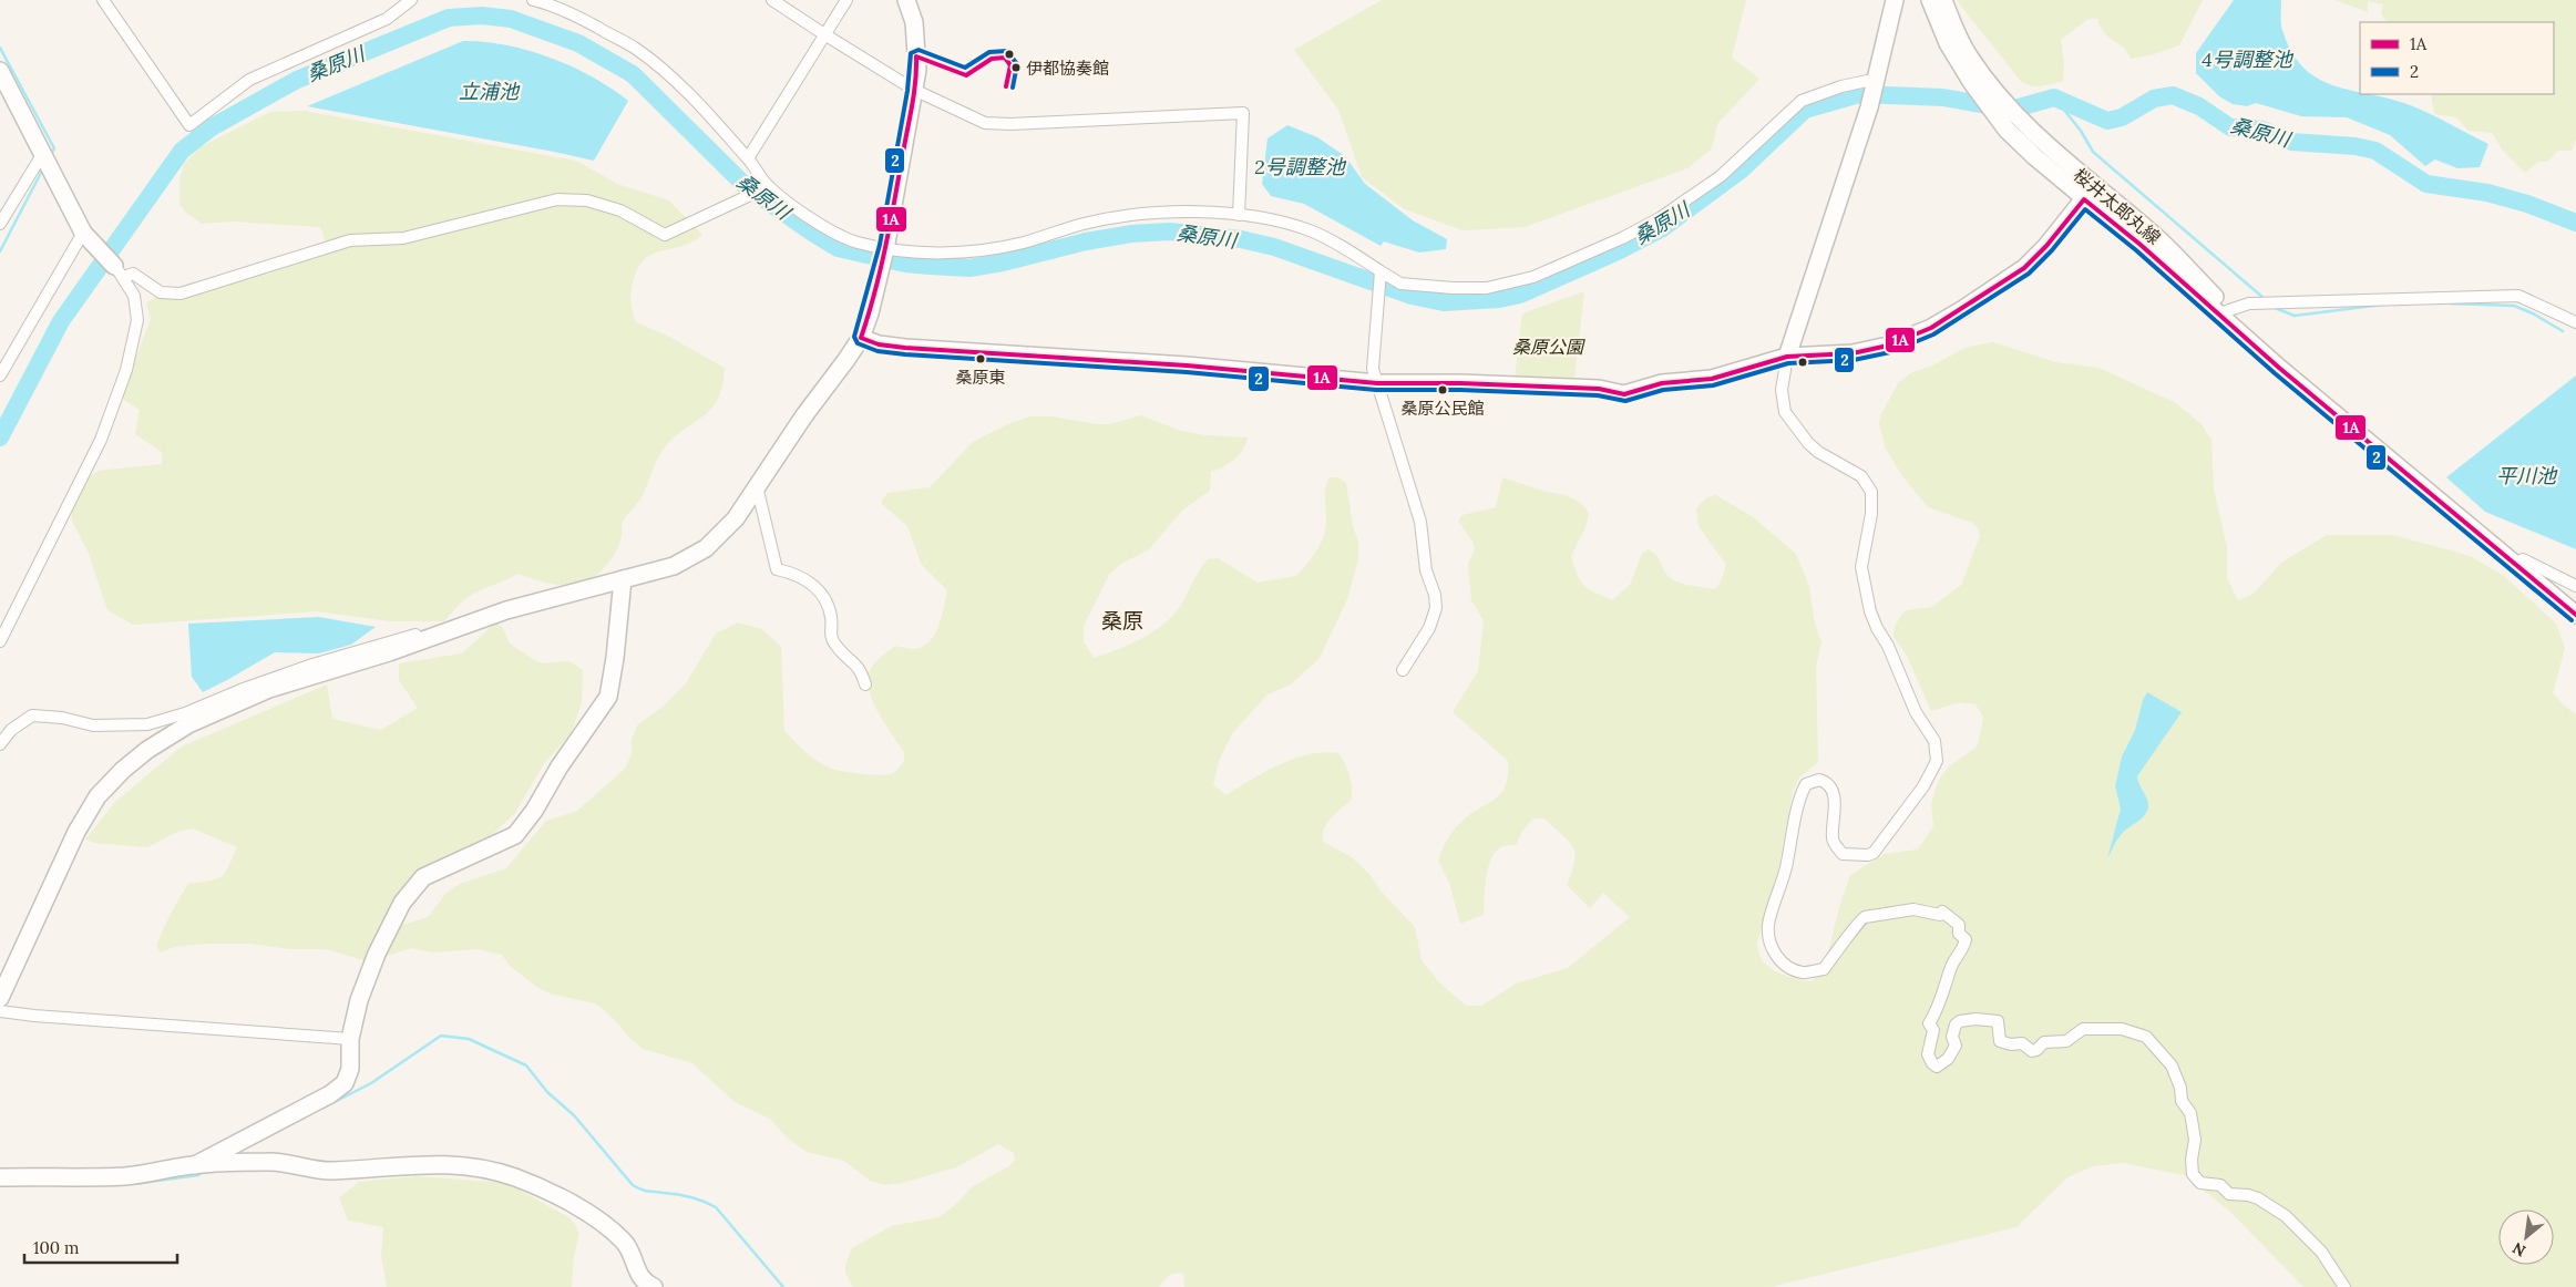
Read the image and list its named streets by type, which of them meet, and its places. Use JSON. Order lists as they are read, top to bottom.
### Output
{
  "streets": {
    "street": ["桜井太郎丸線"]
  },
  "districts": ["桑原"],
  "water": [
    "4号調整池",
    "桑原川",
    "立浦池",
    "2号調整池",
    "平川池"
  ],
  "parks": ["桑原公園"],
  "places": ["伊都協奏館", "桑原東", "桑原公民館"],
  "lines": ["transit line 2", "transit line 1A"],
  "legend": ["1A", "2"],
  "scale_bar": "100 m",
  "north": "bottom left"
}
